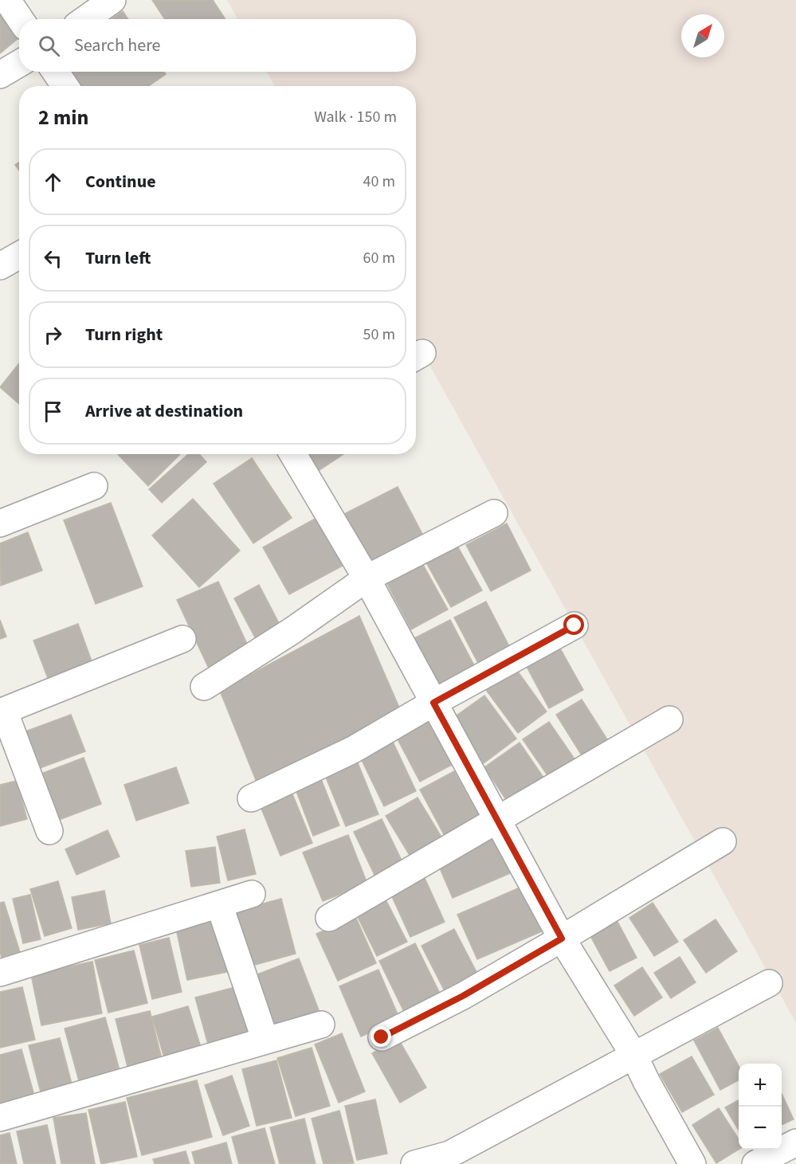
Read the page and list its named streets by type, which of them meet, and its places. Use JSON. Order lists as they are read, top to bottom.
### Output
{
  "north": "top right",
  "page": {
    "search": "Search here",
    "heading": ["2 min", "Walk · 150 m"],
    "list": [
      ["Continue", "40 m"],
      ["Turn left", "60 m"],
      ["Turn right", "50 m"],
      "Arrive at destination"
    ],
    "map_buttons": ["+", "−"]
  }
}
